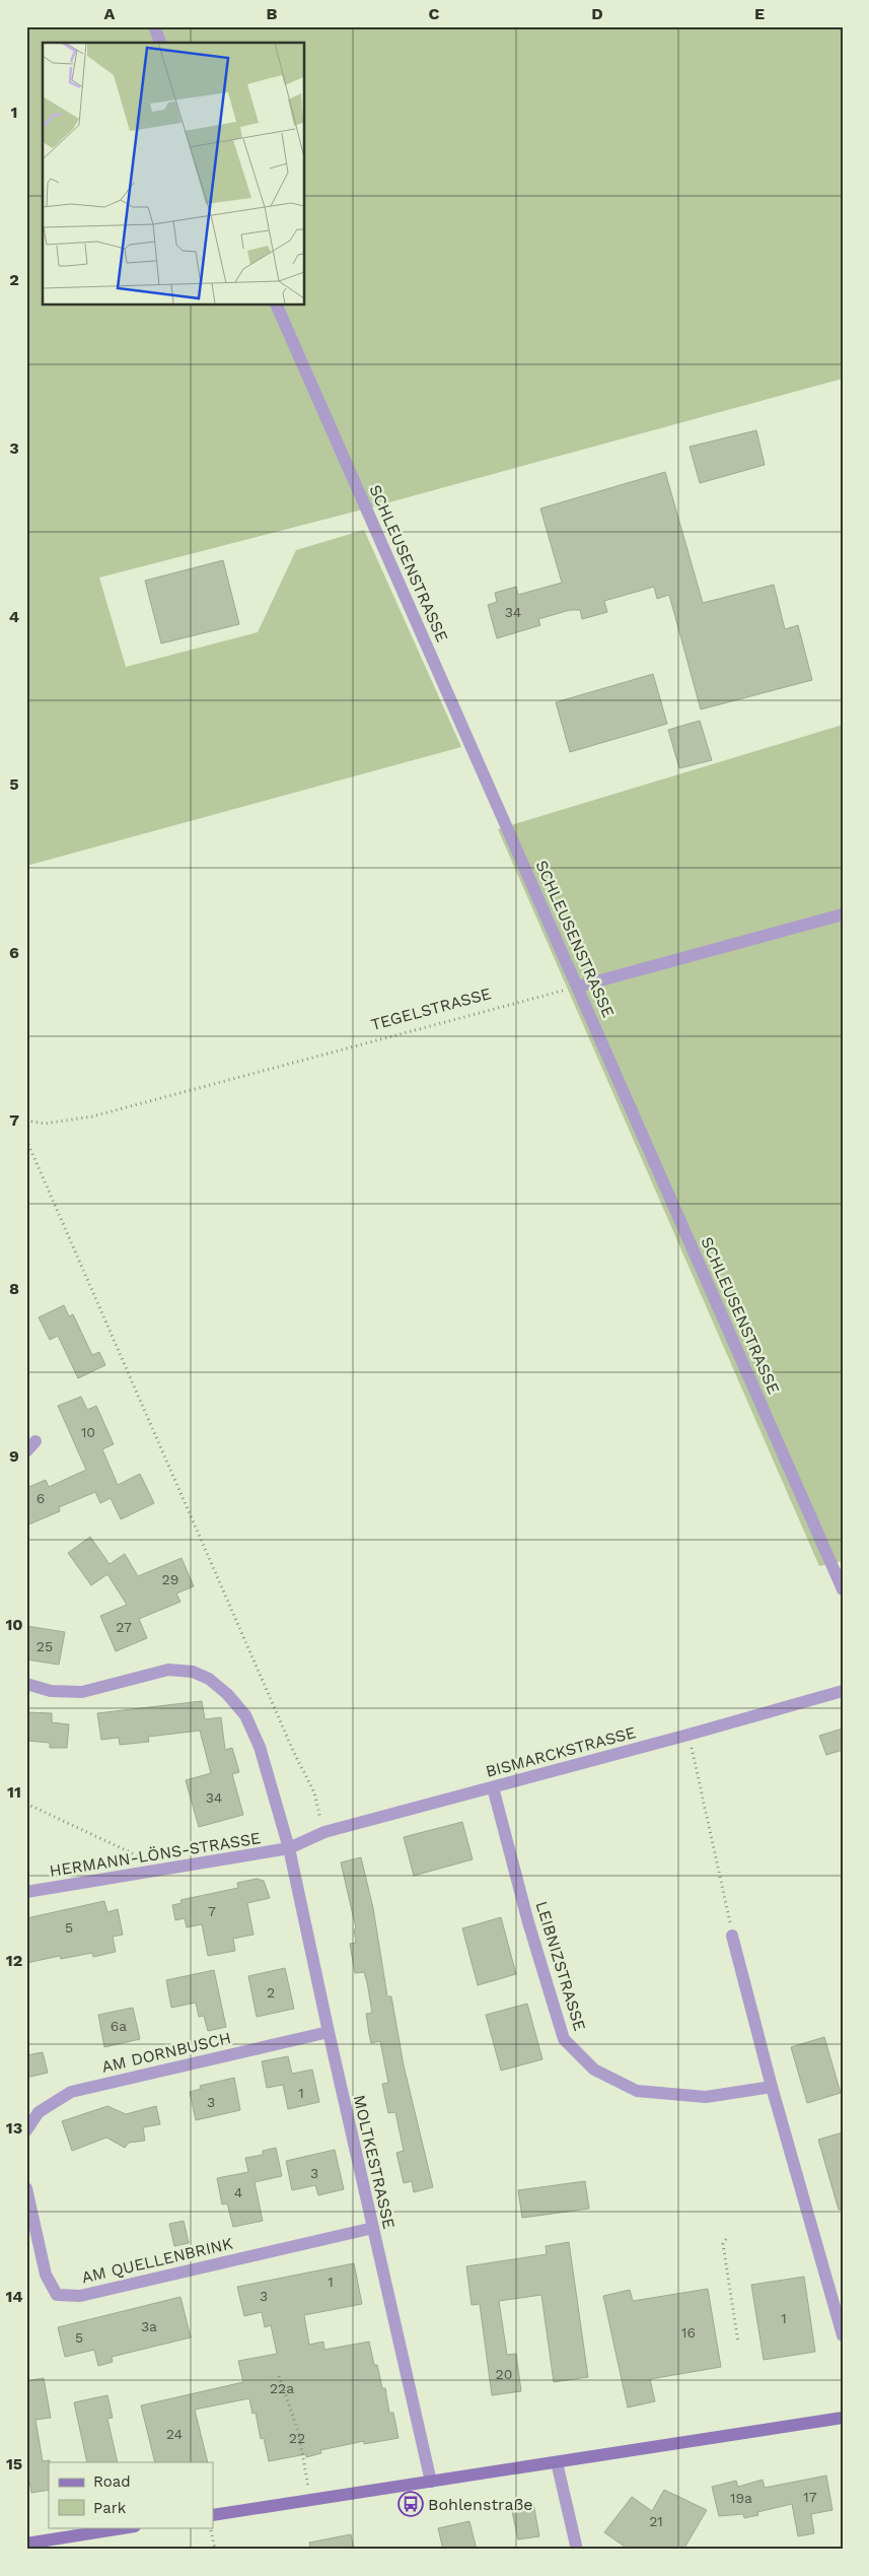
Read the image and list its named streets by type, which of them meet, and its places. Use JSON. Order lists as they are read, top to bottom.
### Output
{
  "streets": {
    "street": [
      "SCHLEUSENSTRASSE",
      "BISMARCKSTRASSE",
      "HERMANN-LÖNS-STRASSE",
      "LEIBNIZSTRASSE",
      "AM DORNBUSCH",
      "MOLTKESTRASSE",
      "AM QUELLENBRINK"
    ],
    "path": ["TEGELSTRASSE"]
  },
  "crossings": [
    ["SCHLEUSENSTRASSE", "TEGELSTRASSE"],
    ["BISMARCKSTRASSE", "HERMANN-LÖNS-STRASSE"],
    ["BISMARCKSTRASSE", "LEIBNIZSTRASSE"],
    ["BISMARCKSTRASSE", "MOLTKESTRASSE"],
    ["HERMANN-LÖNS-STRASSE", "MOLTKESTRASSE"],
    ["AM DORNBUSCH", "MOLTKESTRASSE"],
    ["MOLTKESTRASSE", "AM QUELLENBRINK"]
  ],
  "places": {
    "bus stop": ["Bohlenstraße"]
  },
  "house_numbers": [
    "34",
    "10",
    "6",
    "29",
    "27",
    "25",
    "34",
    "7",
    "5",
    "2",
    "6a",
    "1",
    "3",
    "3",
    "4",
    "1",
    "3",
    "1",
    "3a",
    "16",
    "5",
    "20",
    "22a",
    "24",
    "22",
    "17",
    "19a",
    "21"
  ],
  "legend": ["Road", "Park"],
  "grid": {
    "columns": [
      "A",
      "B",
      "C",
      "D",
      "E"
    ],
    "rows": [
      "1",
      "2",
      "3",
      "4",
      "5",
      "6",
      "7",
      "8",
      "9",
      "10",
      "11",
      "12",
      "13",
      "14",
      "15"
    ]
  }
}
